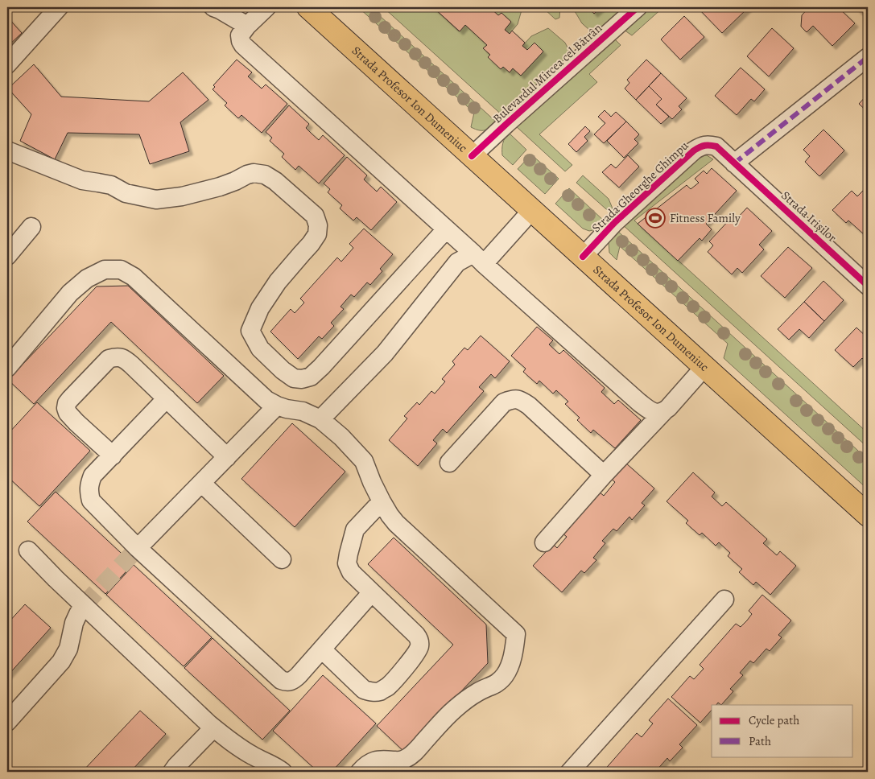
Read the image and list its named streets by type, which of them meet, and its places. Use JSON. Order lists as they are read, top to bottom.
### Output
{
  "streets": {
    "main road": ["Strada Profesor Ion Dumeniuc"],
    "street": ["Bulevardul Mircea cel Bătrân", "Strada Gheorghe Ghimpu", "Strada Irișilor"]
  },
  "crossings": [
    ["Bulevardul Mircea cel Bătrân", "Strada Profesor Ion Dumeniuc"],
    ["Strada Profesor Ion Dumeniuc", "Strada Gheorghe Ghimpu"],
    ["Strada Gheorghe Ghimpu", "Strada Irișilor"]
  ],
  "places": {
    "sports": ["Fitness Family"]
  },
  "legend": ["Cycle path", "Path"]
}
